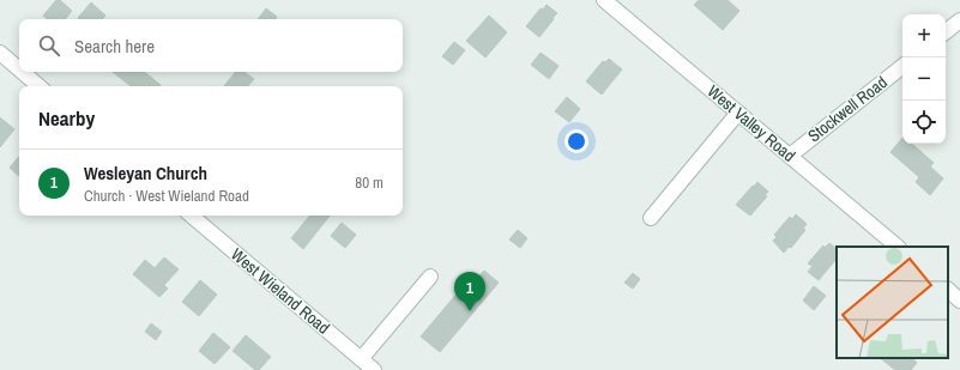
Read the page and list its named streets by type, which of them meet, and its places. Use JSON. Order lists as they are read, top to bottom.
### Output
{
  "streets": {
    "street": ["Stockwell Road", "West Valley Road", "West Wieland Road"]
  },
  "crossings": [
    ["Stockwell Road", "West Valley Road"]
  ],
  "page": {
    "map_buttons": ["+", "−"],
    "search": "Search here",
    "heading": "Nearby",
    "list": [
      {
        "mark": "1",
        "name": "Wesleyan Church",
        "note": "Church · West Wieland Road",
        "value": "80 m"
      }
    ],
    "pins": "1"
  }
}
